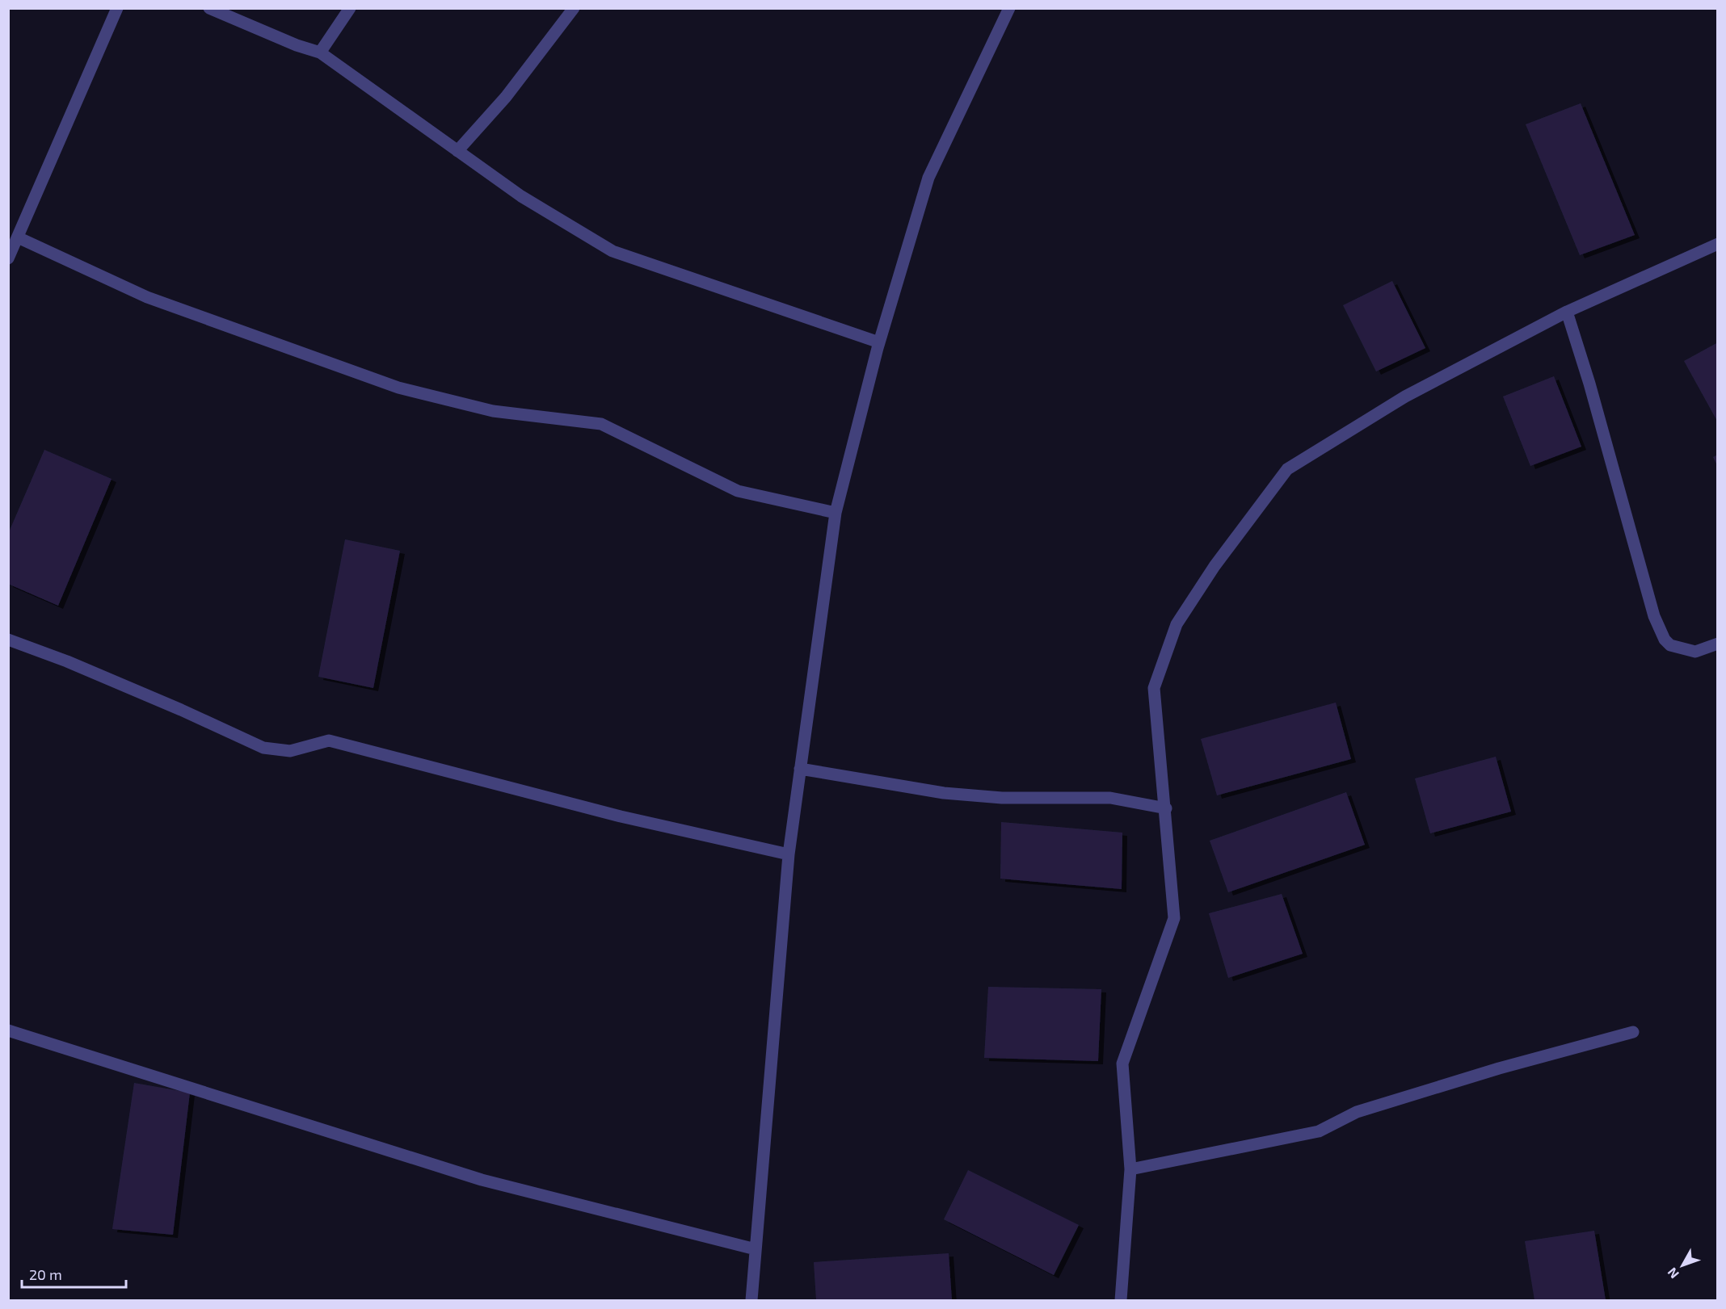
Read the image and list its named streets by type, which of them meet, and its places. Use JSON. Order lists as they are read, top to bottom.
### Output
{
  "scale_bar": "20 m",
  "north": "bottom left"
}
